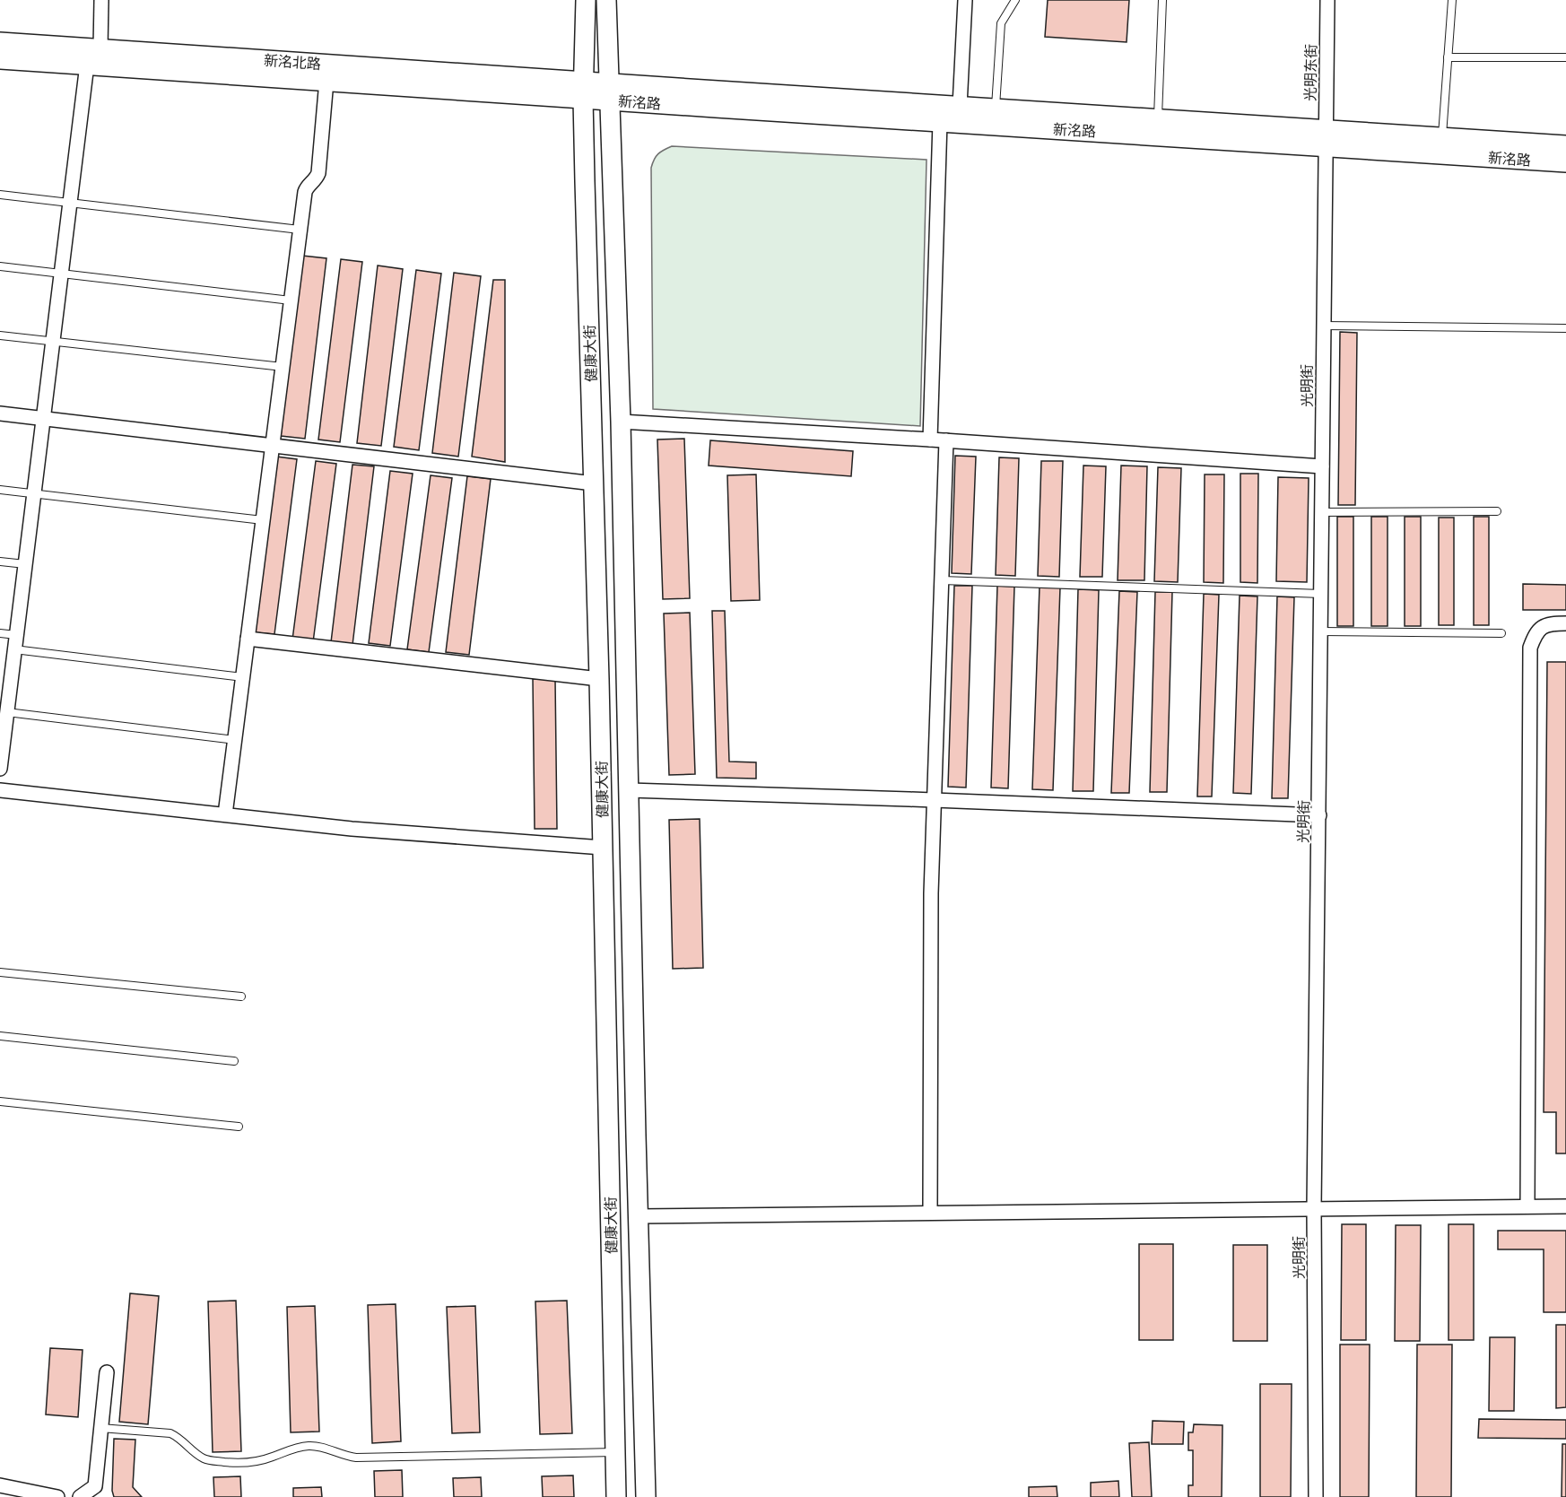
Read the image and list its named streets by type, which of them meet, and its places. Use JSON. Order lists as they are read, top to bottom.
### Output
{
  "streets": {
    "main road": ["新洺北路", "新洺路", "健康大街"],
    "street": ["光明东街", "光明街"]
  },
  "crossings": [
    ["新洺北路", "新洺路"],
    ["新洺北路", "健康大街"],
    ["光明东街", "新洺路"],
    ["光明东街", "光明街"],
    ["新洺路", "健康大街"],
    ["新洺路", "光明街"]
  ]
}
